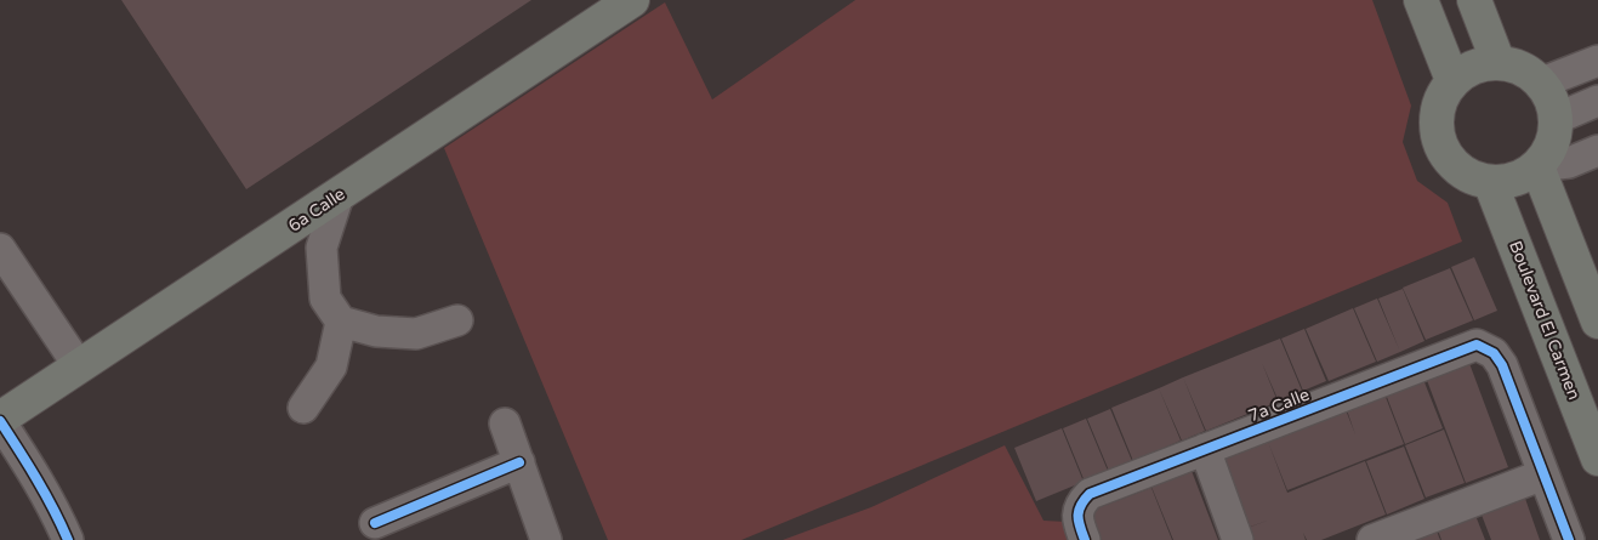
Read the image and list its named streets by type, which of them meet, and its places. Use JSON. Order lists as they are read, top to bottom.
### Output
{
  "streets": {
    "main road": ["6a Calle", "Boulevard El Carmen"],
    "street": ["7a Calle"]
  }
}
